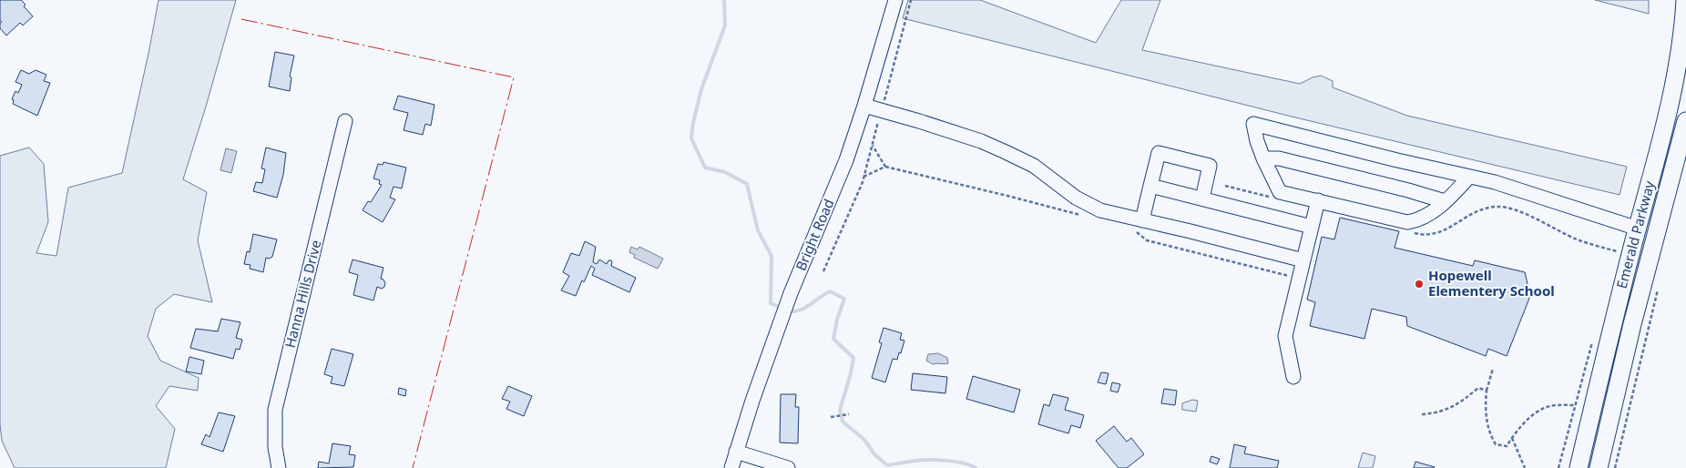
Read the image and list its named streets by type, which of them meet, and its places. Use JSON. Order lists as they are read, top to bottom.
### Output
{
  "streets": {
    "main road": ["Emerald Parkway"],
    "street": ["Bright Road", "Hanna Hills Drive"]
  },
  "places": ["Hopewell Elementery School"]
}
